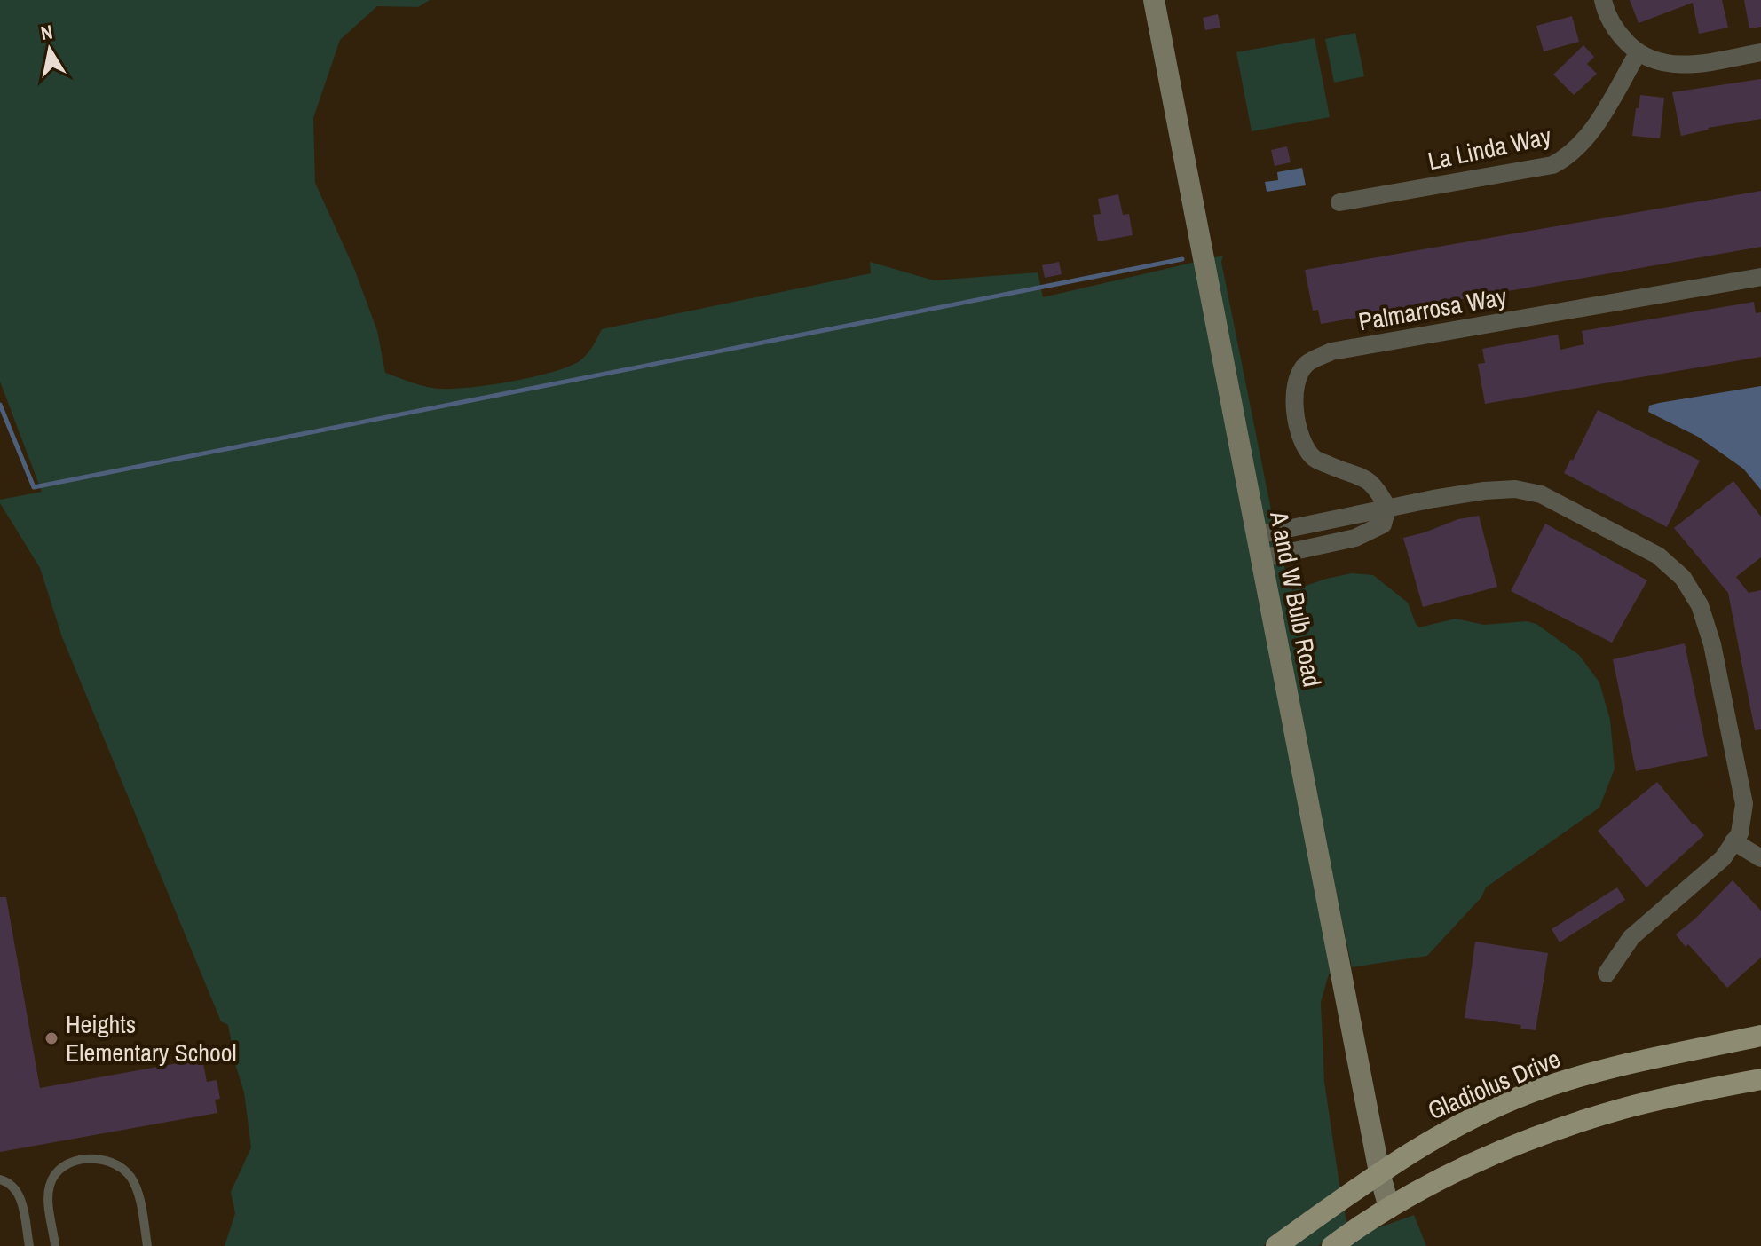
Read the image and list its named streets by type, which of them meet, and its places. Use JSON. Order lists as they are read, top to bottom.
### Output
{
  "streets": {
    "main road": ["Gladiolus Drive"],
    "street": ["La Linda Way", "Palmarrosa Way", "A and W Bulb Road"]
  },
  "crossings": [
    ["A and W Bulb Road", "Gladiolus Drive"]
  ],
  "places": ["Heights Elementary School"],
  "north": "top"
}
